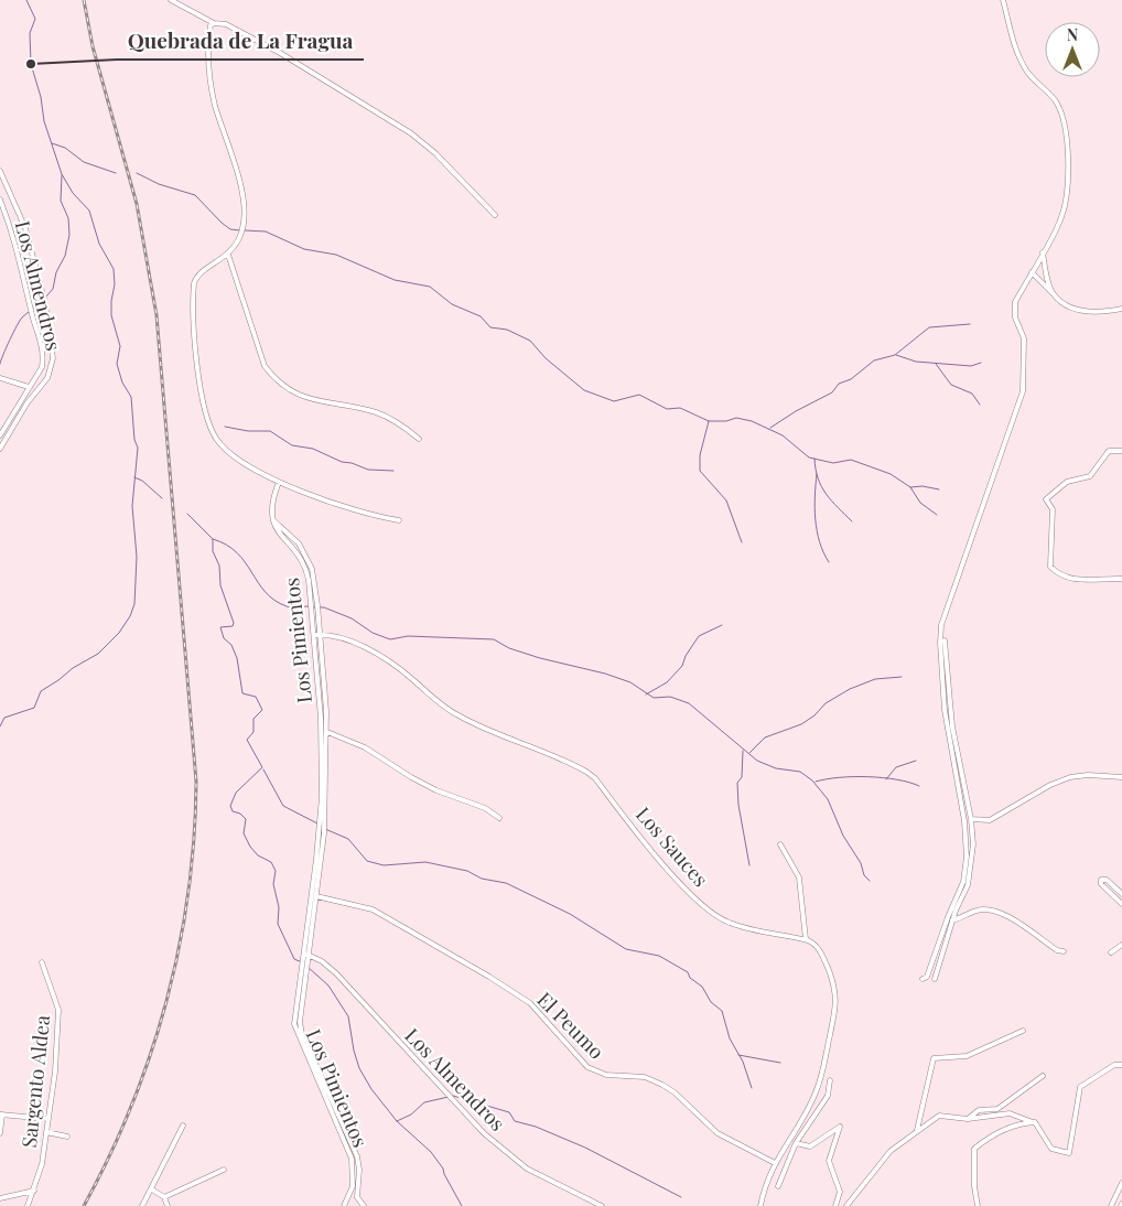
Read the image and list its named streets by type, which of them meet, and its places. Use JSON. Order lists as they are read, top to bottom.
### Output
{
  "streets": {
    "street": [
      "Los Almendros",
      "Los Pimientos",
      "Los Sauces",
      "El Peumo",
      "Sargento Aldea"
    ]
  },
  "crossings": [
    ["Los Almendros", "Los Pimientos"],
    ["Los Pimientos", "Los Sauces"],
    ["Los Pimientos", "El Peumo"]
  ],
  "places": ["Quebrada de La Fragua"],
  "north": "top"
}
